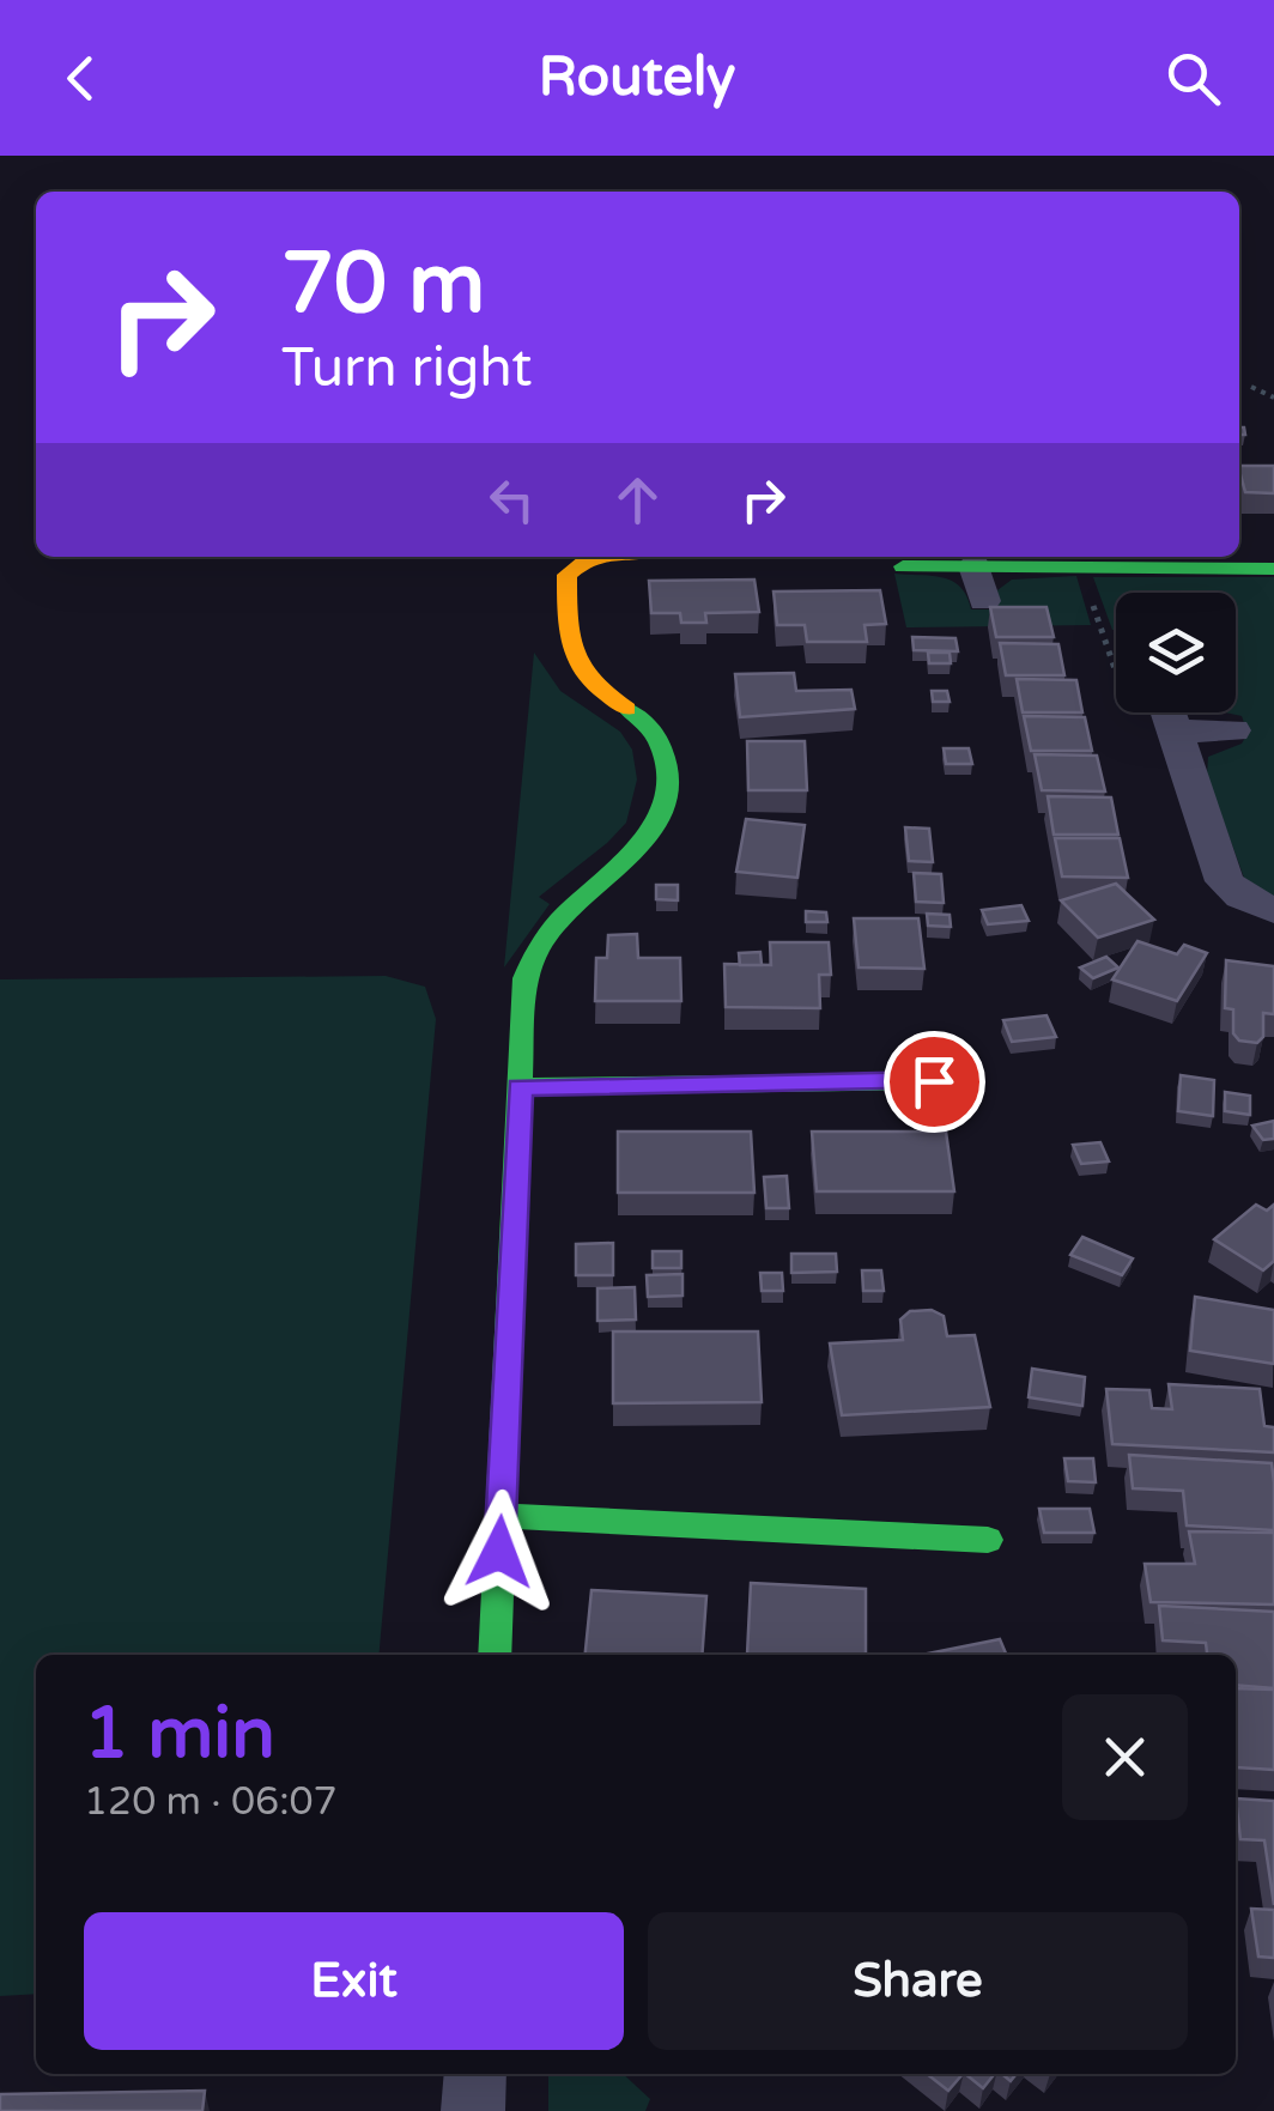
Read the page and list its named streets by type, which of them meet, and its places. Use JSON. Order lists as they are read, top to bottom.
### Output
{
  "page": {
    "header": "Routely",
    "turn": ["70 m", "Turn right"],
    "heading": ["1 min", "120 m · 06:07"],
    "buttons": ["Exit", "Share"]
  }
}
